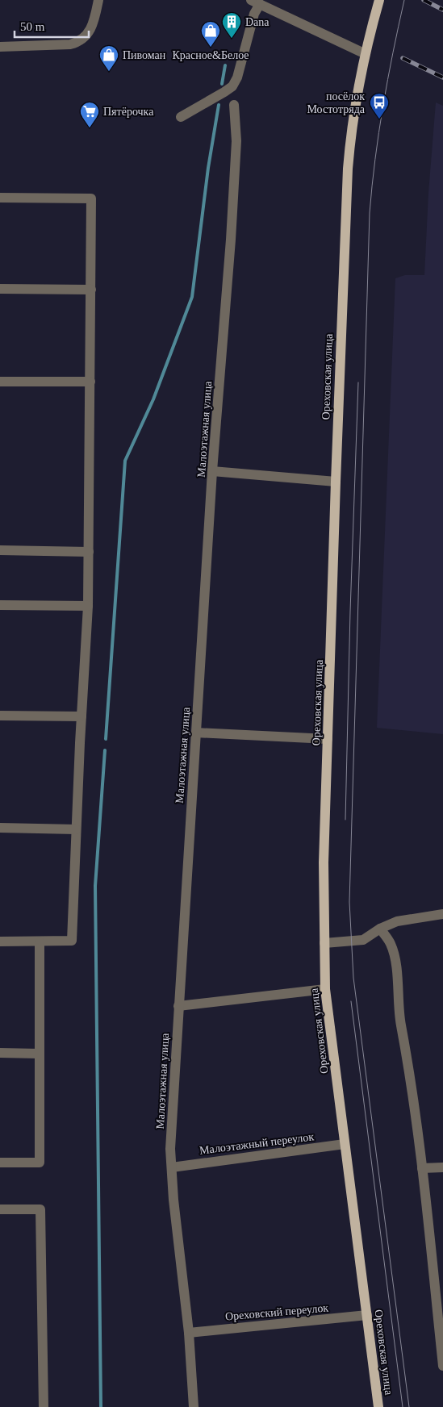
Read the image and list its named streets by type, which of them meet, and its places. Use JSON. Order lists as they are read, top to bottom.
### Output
{
  "streets": {
    "main road": ["Ореховская улица"],
    "street": ["Малоэтажная улица", "Малоэтажный переулок", "Ореховский переулок"]
  },
  "crossings": [
    ["Ореховская улица", "Малоэтажный переулок"],
    ["Ореховская улица", "Ореховский переулок"],
    ["Малоэтажная улица", "Малоэтажный переулок"],
    ["Малоэтажная улица", "Ореховский переулок"]
  ],
  "places": {
    "building": ["Dana"],
    "shop": ["Красное&Белое", "Пивоман"],
    "bus stop": ["посёлок Мостотряда"],
    "supermarket": ["Пятёрочка"]
  },
  "scale_bar": "50 m"
}
